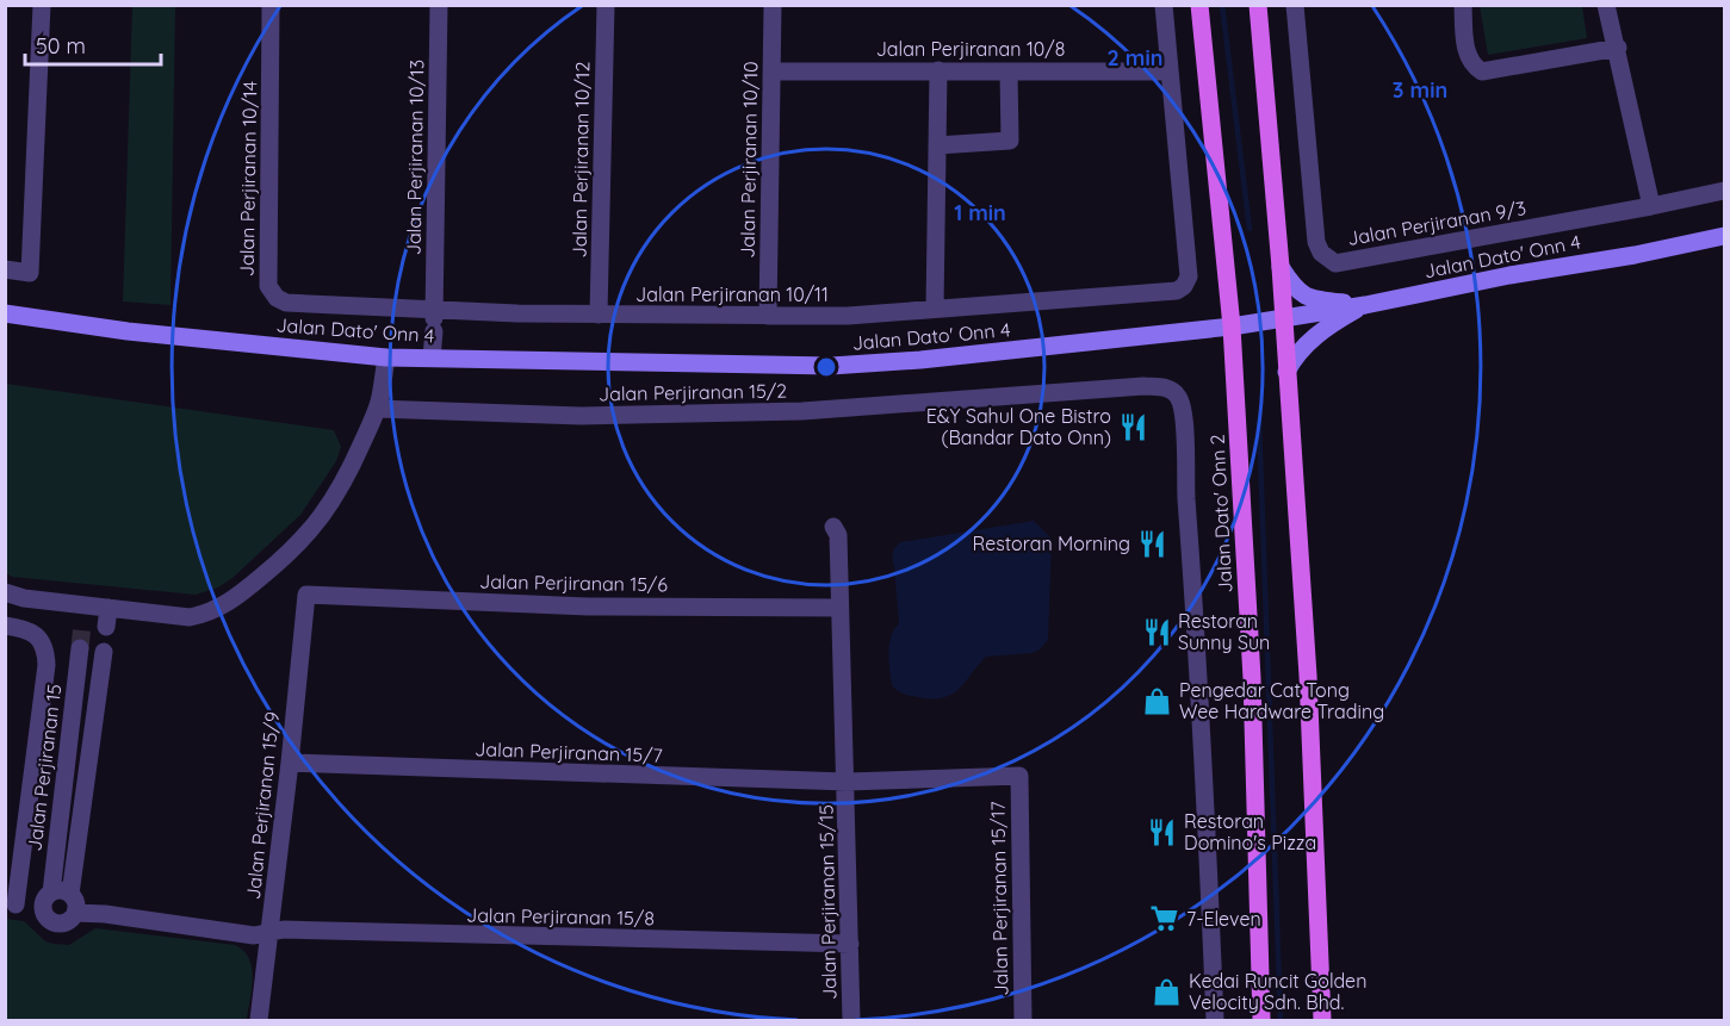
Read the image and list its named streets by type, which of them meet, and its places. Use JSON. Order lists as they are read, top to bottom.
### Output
{
  "streets": {
    "main road": ["Jalan Dato' Onn 4", "Jalan Dato' Onn 2"],
    "street": [
      "Jalan Perjiranan 10/8",
      "Jalan Perjiranan 10/13",
      "Jalan Perjiranan 10/12",
      "Jalan Perjiranan 10/10",
      "Jalan Perjiranan 10/14",
      "Jalan Perjiranan 9/3",
      "Jalan Perjiranan 10/11",
      "Jalan Perjiranan 15/2",
      "Jalan Perjiranan 15/6",
      "Jalan Perjiranan 15/7",
      "Jalan Perjiranan 15",
      "Jalan Perjiranan 15/9",
      "Jalan Perjiranan 15/17",
      "Jalan Perjiranan 15/15",
      "Jalan Perjiranan 15/8"
    ]
  },
  "crossings": [
    ["Jalan Perjiranan 10/8", "Jalan Perjiranan 10/10"],
    ["Jalan Perjiranan 10/8", "Jalan Perjiranan 10/11"],
    ["Jalan Perjiranan 10/13", "Jalan Dato' Onn 4"],
    ["Jalan Perjiranan 10/13", "Jalan Perjiranan 10/11"],
    ["Jalan Perjiranan 10/12", "Jalan Perjiranan 10/11"],
    ["Jalan Perjiranan 10/10", "Jalan Perjiranan 10/11"],
    ["Jalan Perjiranan 10/14", "Jalan Perjiranan 10/11"],
    ["Jalan Dato' Onn 4", "Jalan Dato' Onn 2"],
    ["Jalan Perjiranan 15/6", "Jalan Perjiranan 15/9"],
    ["Jalan Perjiranan 15/6", "Jalan Perjiranan 15/15"],
    ["Jalan Perjiranan 15/7", "Jalan Perjiranan 15/9"],
    ["Jalan Perjiranan 15/7", "Jalan Perjiranan 15/17"],
    ["Jalan Perjiranan 15/7", "Jalan Perjiranan 15/15"],
    ["Jalan Perjiranan 15", "Jalan Perjiranan 15/8"],
    ["Jalan Perjiranan 15/9", "Jalan Perjiranan 15/8"],
    ["Jalan Perjiranan 15/15", "Jalan Perjiranan 15/8"]
  ],
  "places": {
    "restaurant": [
      "E&Y Sahul One Bistro (Bandar Dato Onn)",
      "Restoran Morning",
      "Restoran Sunny Sun",
      "Restoran Domino's Pizza"
    ],
    "shop": ["Pengedar Cat Tong Wee Hardware Trading", "Kedai Runcit Golden Velocity Sdn. Bhd."],
    "supermarket": ["7-Eleven"]
  },
  "scale_bar": "50 m",
  "rings": ["2 min", "3 min", "1 min"]
}
